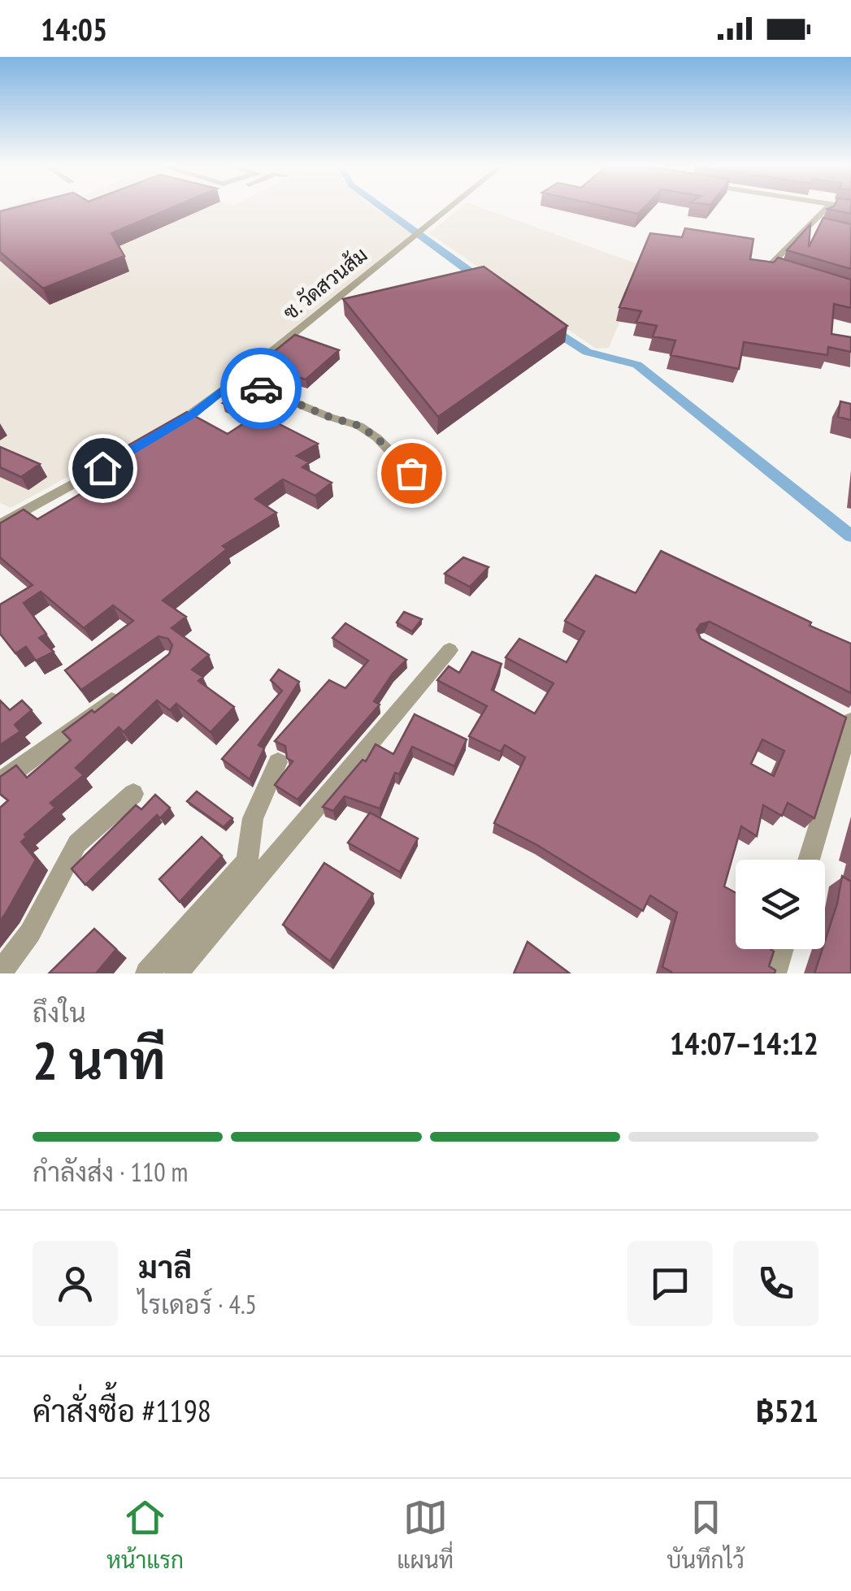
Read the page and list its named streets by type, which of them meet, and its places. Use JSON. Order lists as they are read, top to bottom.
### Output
{
  "streets": {
    "street": ["ซ. วัดสวนส้ม"]
  },
  "page": {
    "status": "14:05",
    "heading": ["2 นาที", "ถึงใน", "14:07–14:12"],
    "panel": [
      "มาลี",
      "ไรเดอร์ · 4.5",
      "คำสั่งซื้อ #1198",
      "฿521"
    ],
    "bar": "กำลังส่ง · 110 m",
    "tabs": ["หน้าแรก", "แผนที่", "บันทึกไว้"]
  }
}
